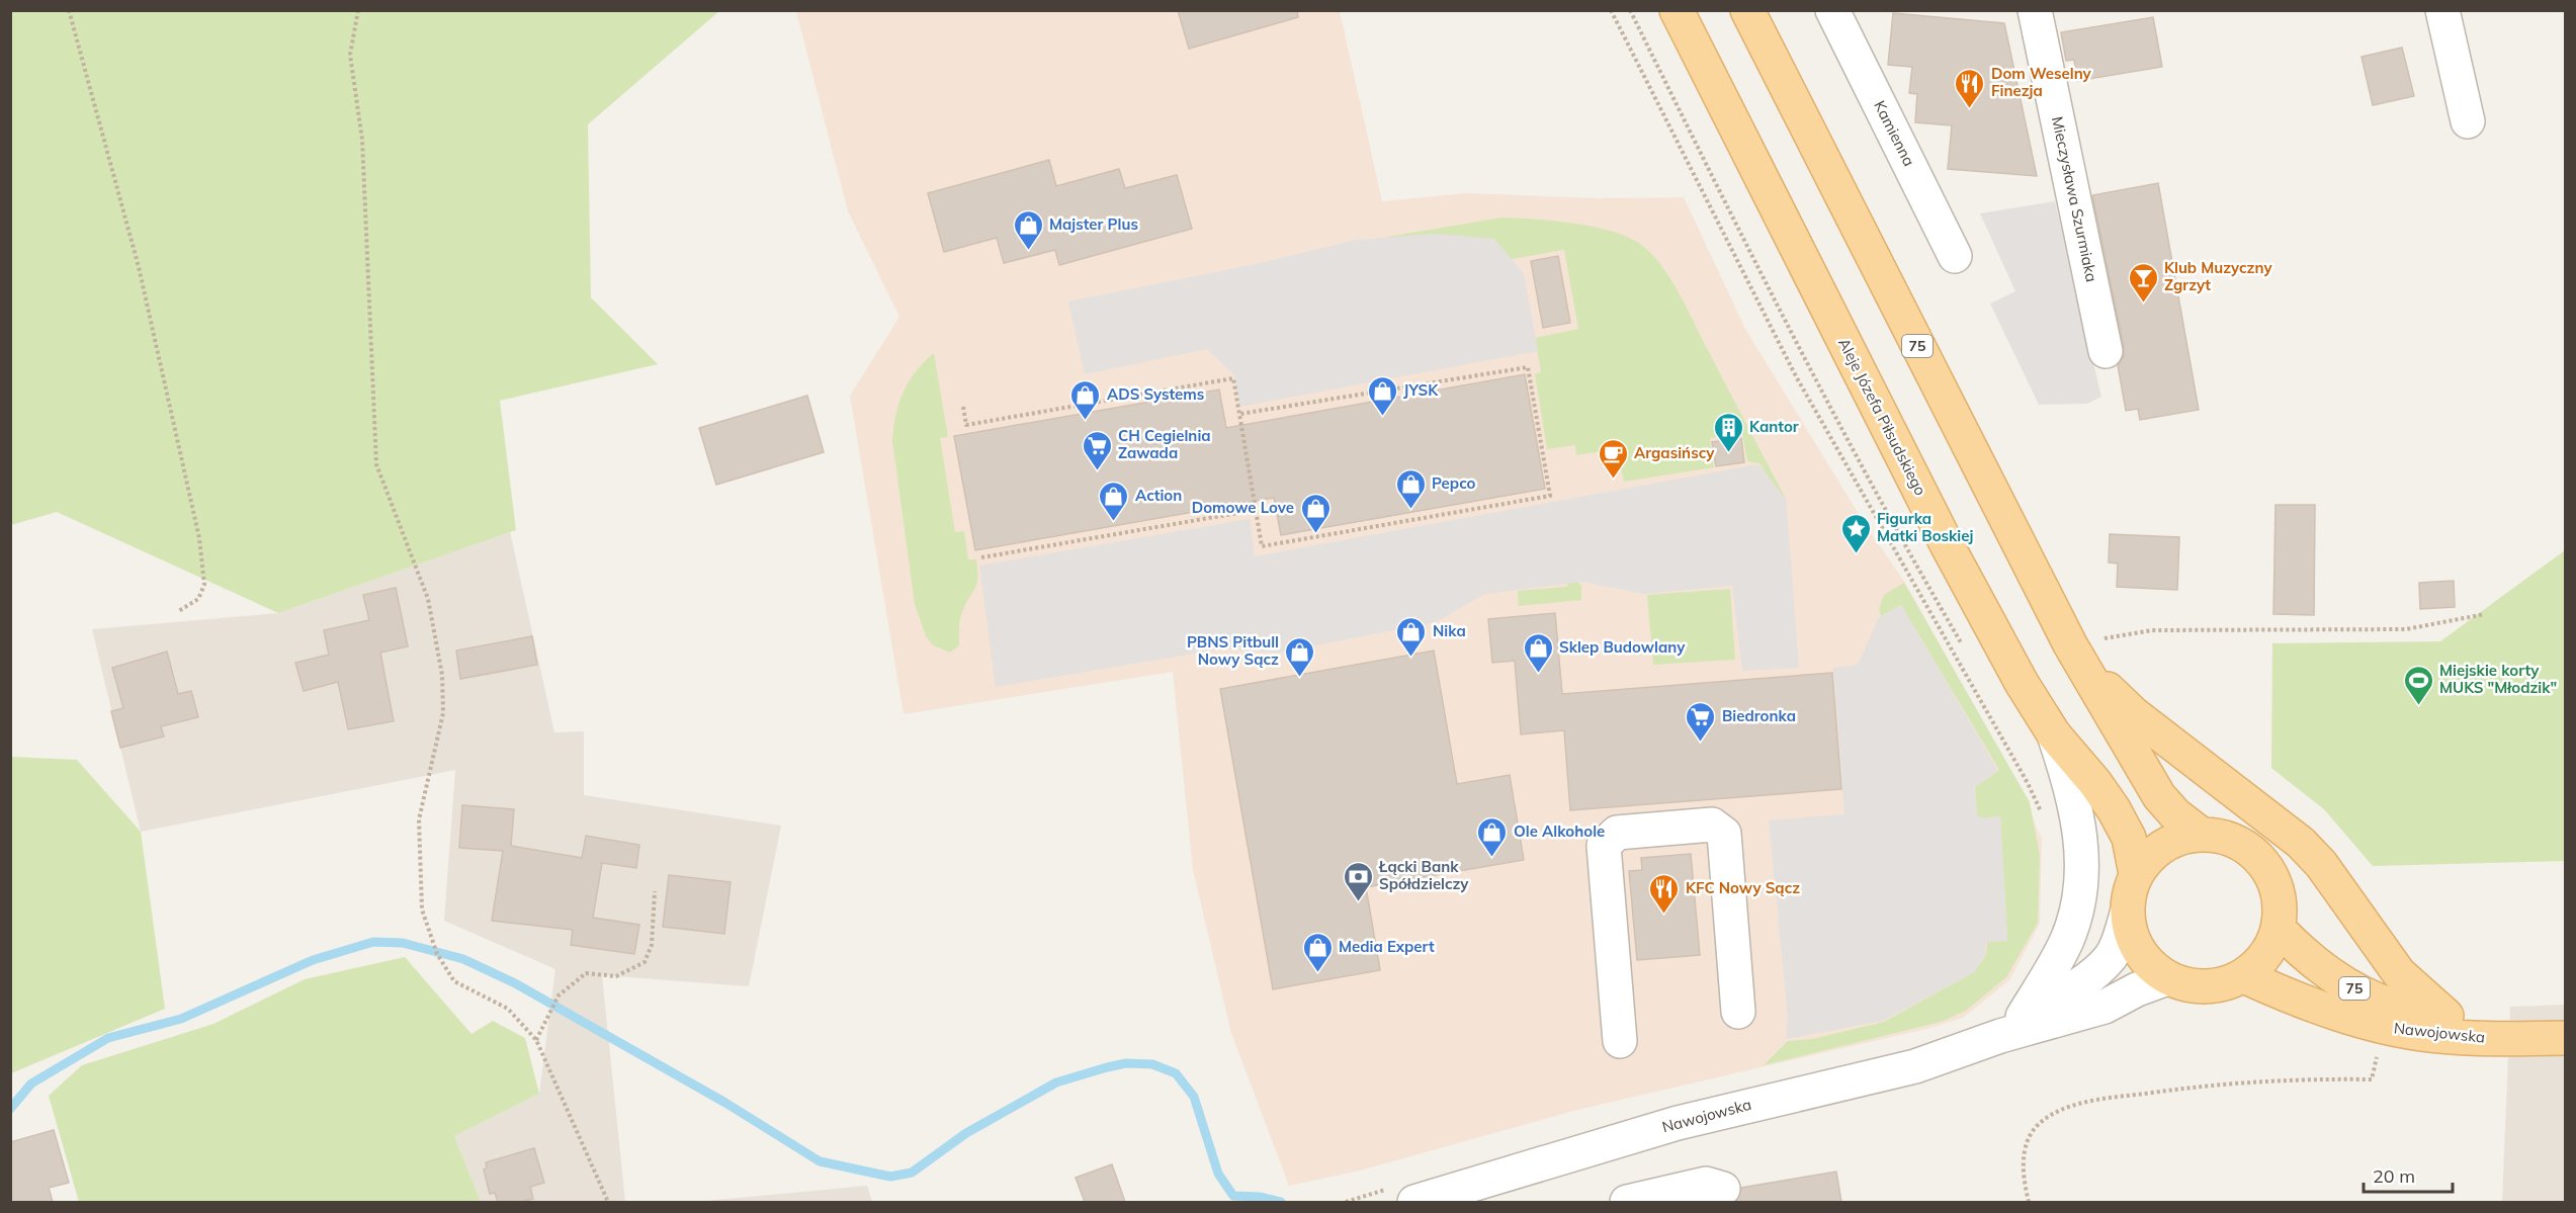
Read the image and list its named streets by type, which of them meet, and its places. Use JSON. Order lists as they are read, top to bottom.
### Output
{
  "streets": {
    "main road": ["75", "Aleje Józefa Piłsudskiego", "Nawojowska"],
    "street": ["Kamienna", "Mieczysława Szurmiaka"]
  },
  "crossings": [
    ["75", "Aleje Józefa Piłsudskiego"],
    ["75", "Nawojowska"],
    ["Aleje Józefa Piłsudskiego", "Nawojowska"]
  ],
  "places": {
    "restaurant": ["Dom Weselny Finezja", "KFC Nowy Sącz"],
    "shop": [
      "Majster Plus",
      "JYSK",
      "ADS Systems",
      "Pepco",
      "Action",
      "Domowe Love",
      "Nika",
      "Sklep Budowlany",
      "PBNS Pitbull Nowy Sącz",
      "Ole Alkohole",
      "Media Expert"
    ],
    "bar": ["Klub Muzyczny Zgrzyt"],
    "building": ["Kantor"],
    "supermarket": ["CH Cegielnia Zawada", "Biedronka"],
    "cafe": ["Argasińscy"],
    "place": ["Figurka Matki Boskiej"],
    "sports": ["Miejskie korty MUKS \"Młodzik\""],
    "bank": ["Łącki Bank Spółdzielczy"]
  },
  "scale_bar": "20 m"
}
